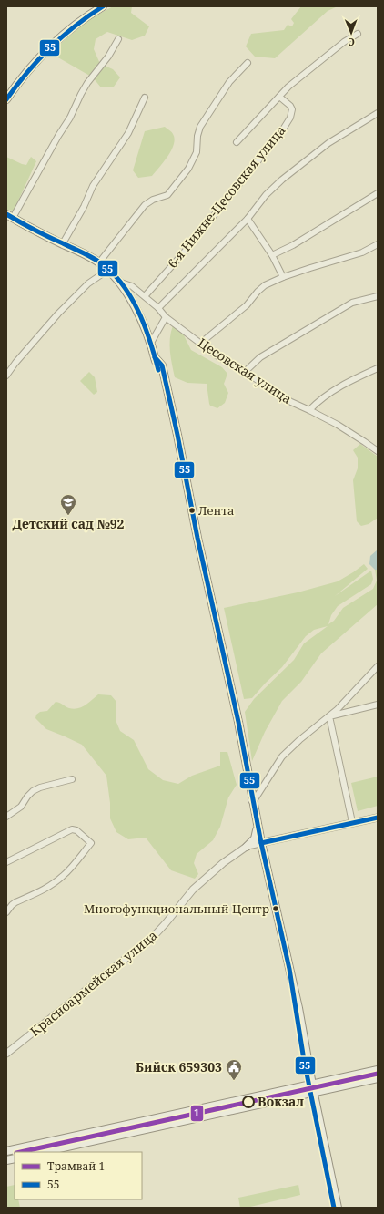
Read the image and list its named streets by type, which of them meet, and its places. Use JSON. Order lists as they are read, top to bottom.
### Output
{
  "streets": {
    "street": ["6-я Нижне-Цесовская улица", "Цесовская улица", "Красноармейская улица"]
  },
  "crossings": [
    ["6-я Нижне-Цесовская улица", "Цесовская улица"]
  ],
  "places": {
    "other": ["Лента", "Многофункциональный Центр", "Вокзал"],
    "school or university": ["Детский сад №92"],
    "public building": ["Бийск 659303"]
  },
  "lines": ["transit line 55", "tram line 1"],
  "legend": ["Трамвай 1", "55"],
  "north": "bottom"
}
